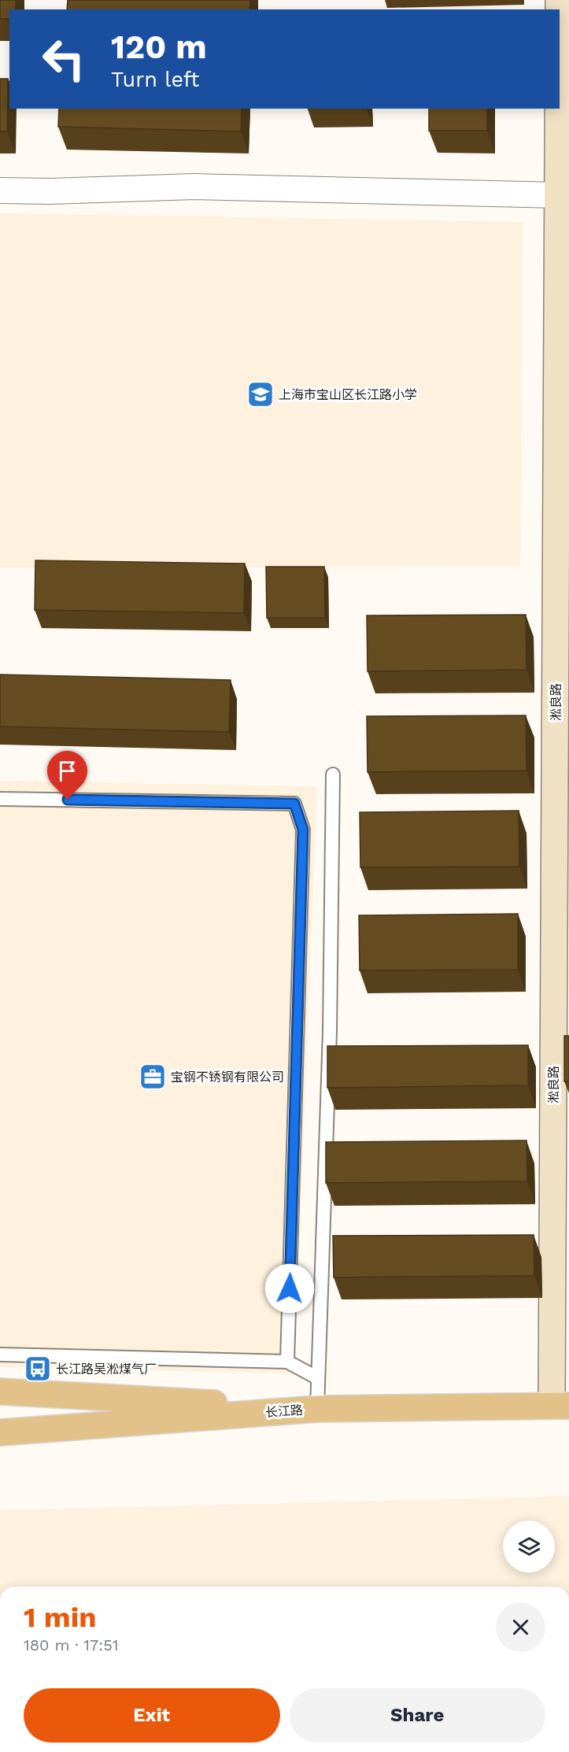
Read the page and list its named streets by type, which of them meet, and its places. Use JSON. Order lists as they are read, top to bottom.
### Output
{
  "streets": {
    "main road": ["长江路"],
    "street": ["淞良路"]
  },
  "crossings": [
    ["淞良路", "长江路"]
  ],
  "places": {
    "school or university": ["上海市宝山区长江路小学"],
    "office": ["宝钢不锈钢有限公司"],
    "bus stop": ["长江路吴淞煤气厂"]
  },
  "page": {
    "turn": ["120 m", "Turn left"],
    "heading": ["1 min", "180 m · 17:51"],
    "buttons": ["Exit", "Share"]
  }
}
